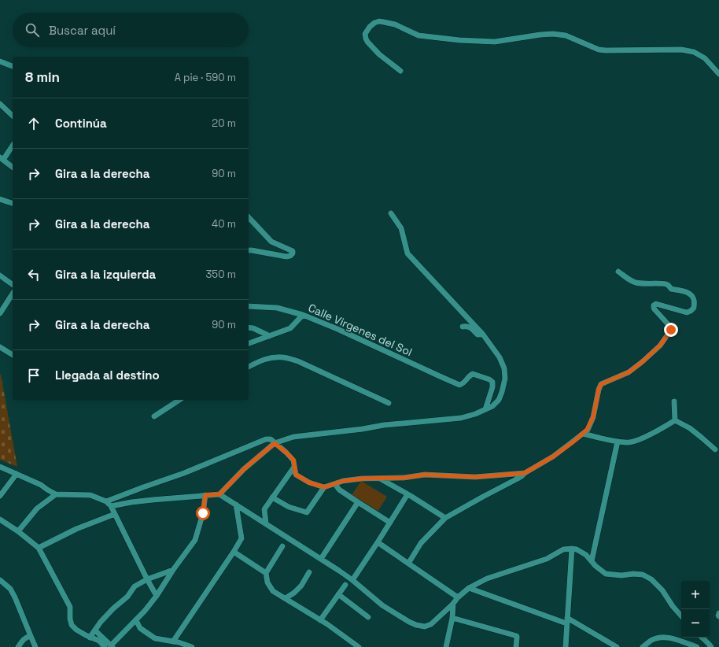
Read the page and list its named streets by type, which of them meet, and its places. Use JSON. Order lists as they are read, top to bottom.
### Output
{
  "streets": {
    "street": ["Calle Virgenes del Sol"]
  },
  "page": {
    "search": "Buscar aquí",
    "heading": ["8 min", "A pie · 590 m"],
    "list": [
      ["Continúa", "20 m"],
      ["Gira a la derecha", "90 m"],
      ["Gira a la derecha", "40 m"],
      ["Gira a la izquierda", "350 m"],
      ["Gira a la derecha", "90 m"],
      "Llegada al destino"
    ],
    "map_buttons": ["+", "−"]
  }
}
